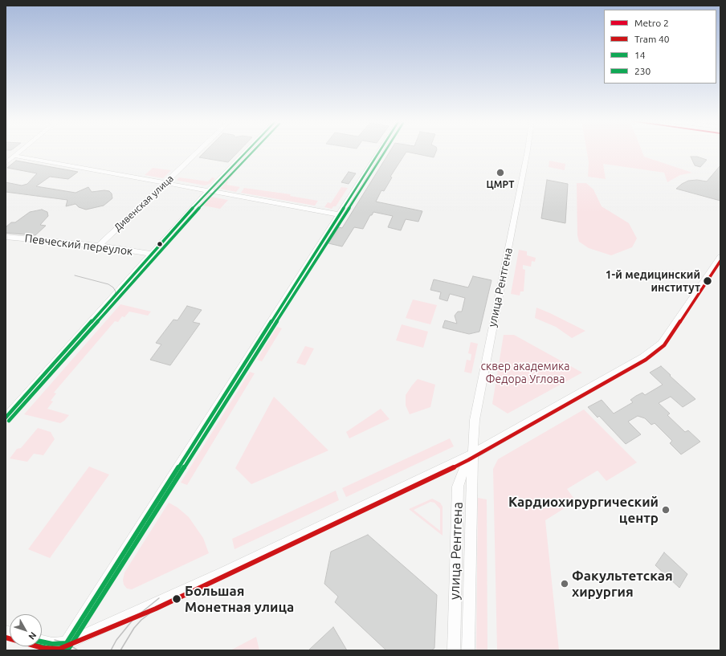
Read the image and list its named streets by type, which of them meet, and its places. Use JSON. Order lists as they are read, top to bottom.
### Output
{
  "streets": {
    "street": ["Дивенская улица", "Певческий переулок", "улица Рентгена"]
  },
  "crossings": [
    ["Дивенская улица", "Певческий переулок"]
  ],
  "parks": ["сквер академика Федора Углова"],
  "places": [
    "ЦМРТ",
    "1-й медицинский институт",
    "Кардиохирургический центр",
    "Факультетская хирургия",
    "Большая Монетная улица"
  ],
  "lines": ["transit line 14", "transit line 230", "tram line 40"],
  "legend": [
    "Metro 2",
    "Tram 40",
    "14",
    "230"
  ],
  "north": "bottom right"
}
